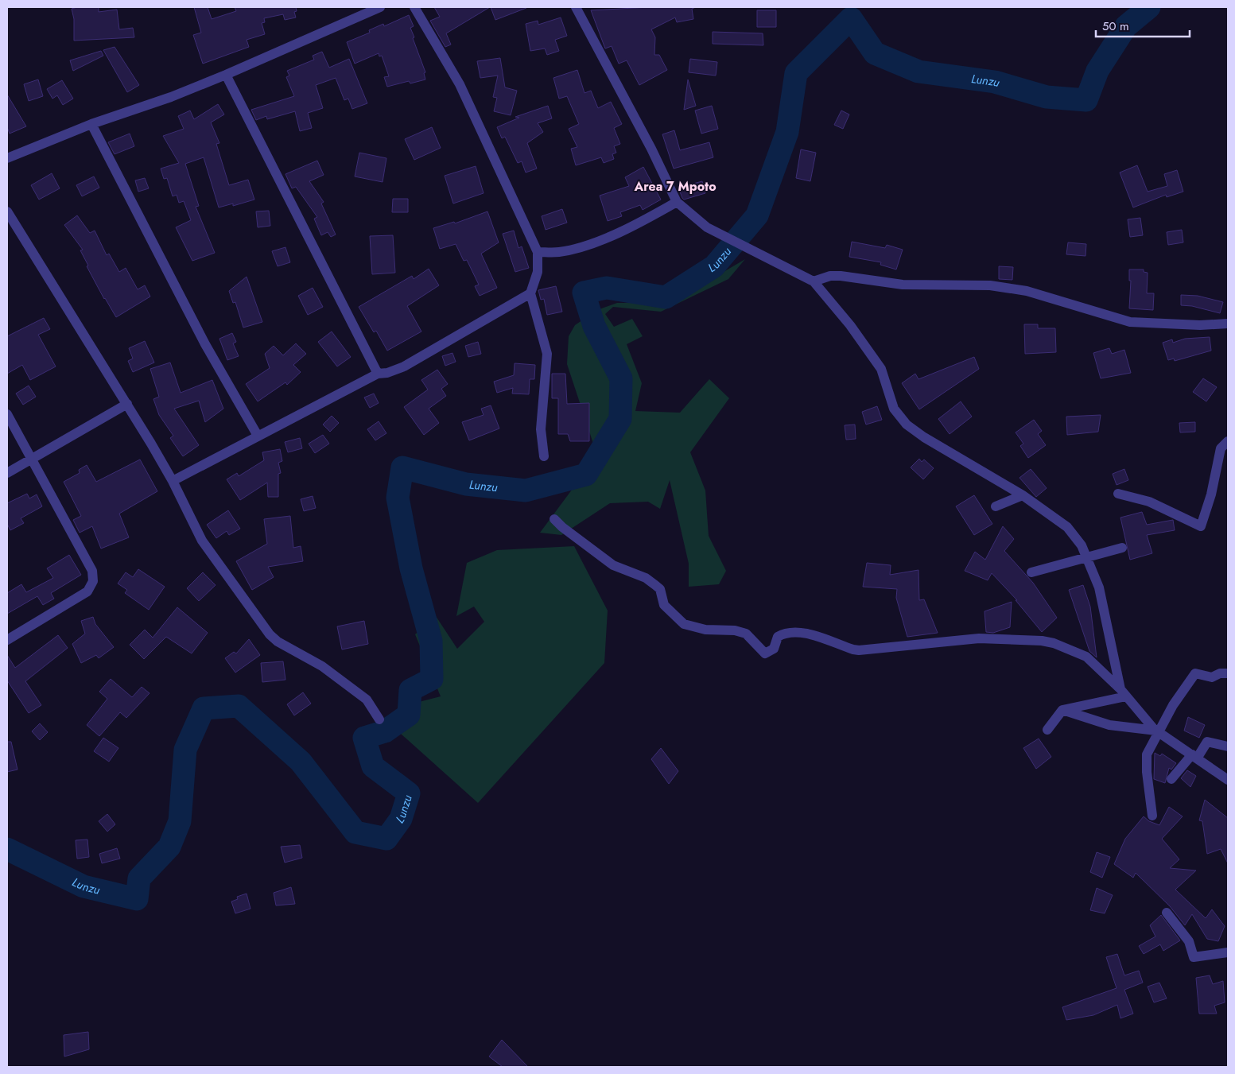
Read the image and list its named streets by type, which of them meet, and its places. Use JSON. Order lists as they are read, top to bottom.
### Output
{
  "districts": ["Area 7 Mpoto"],
  "water": ["Lunzu"],
  "scale_bar": "50 m"
}
